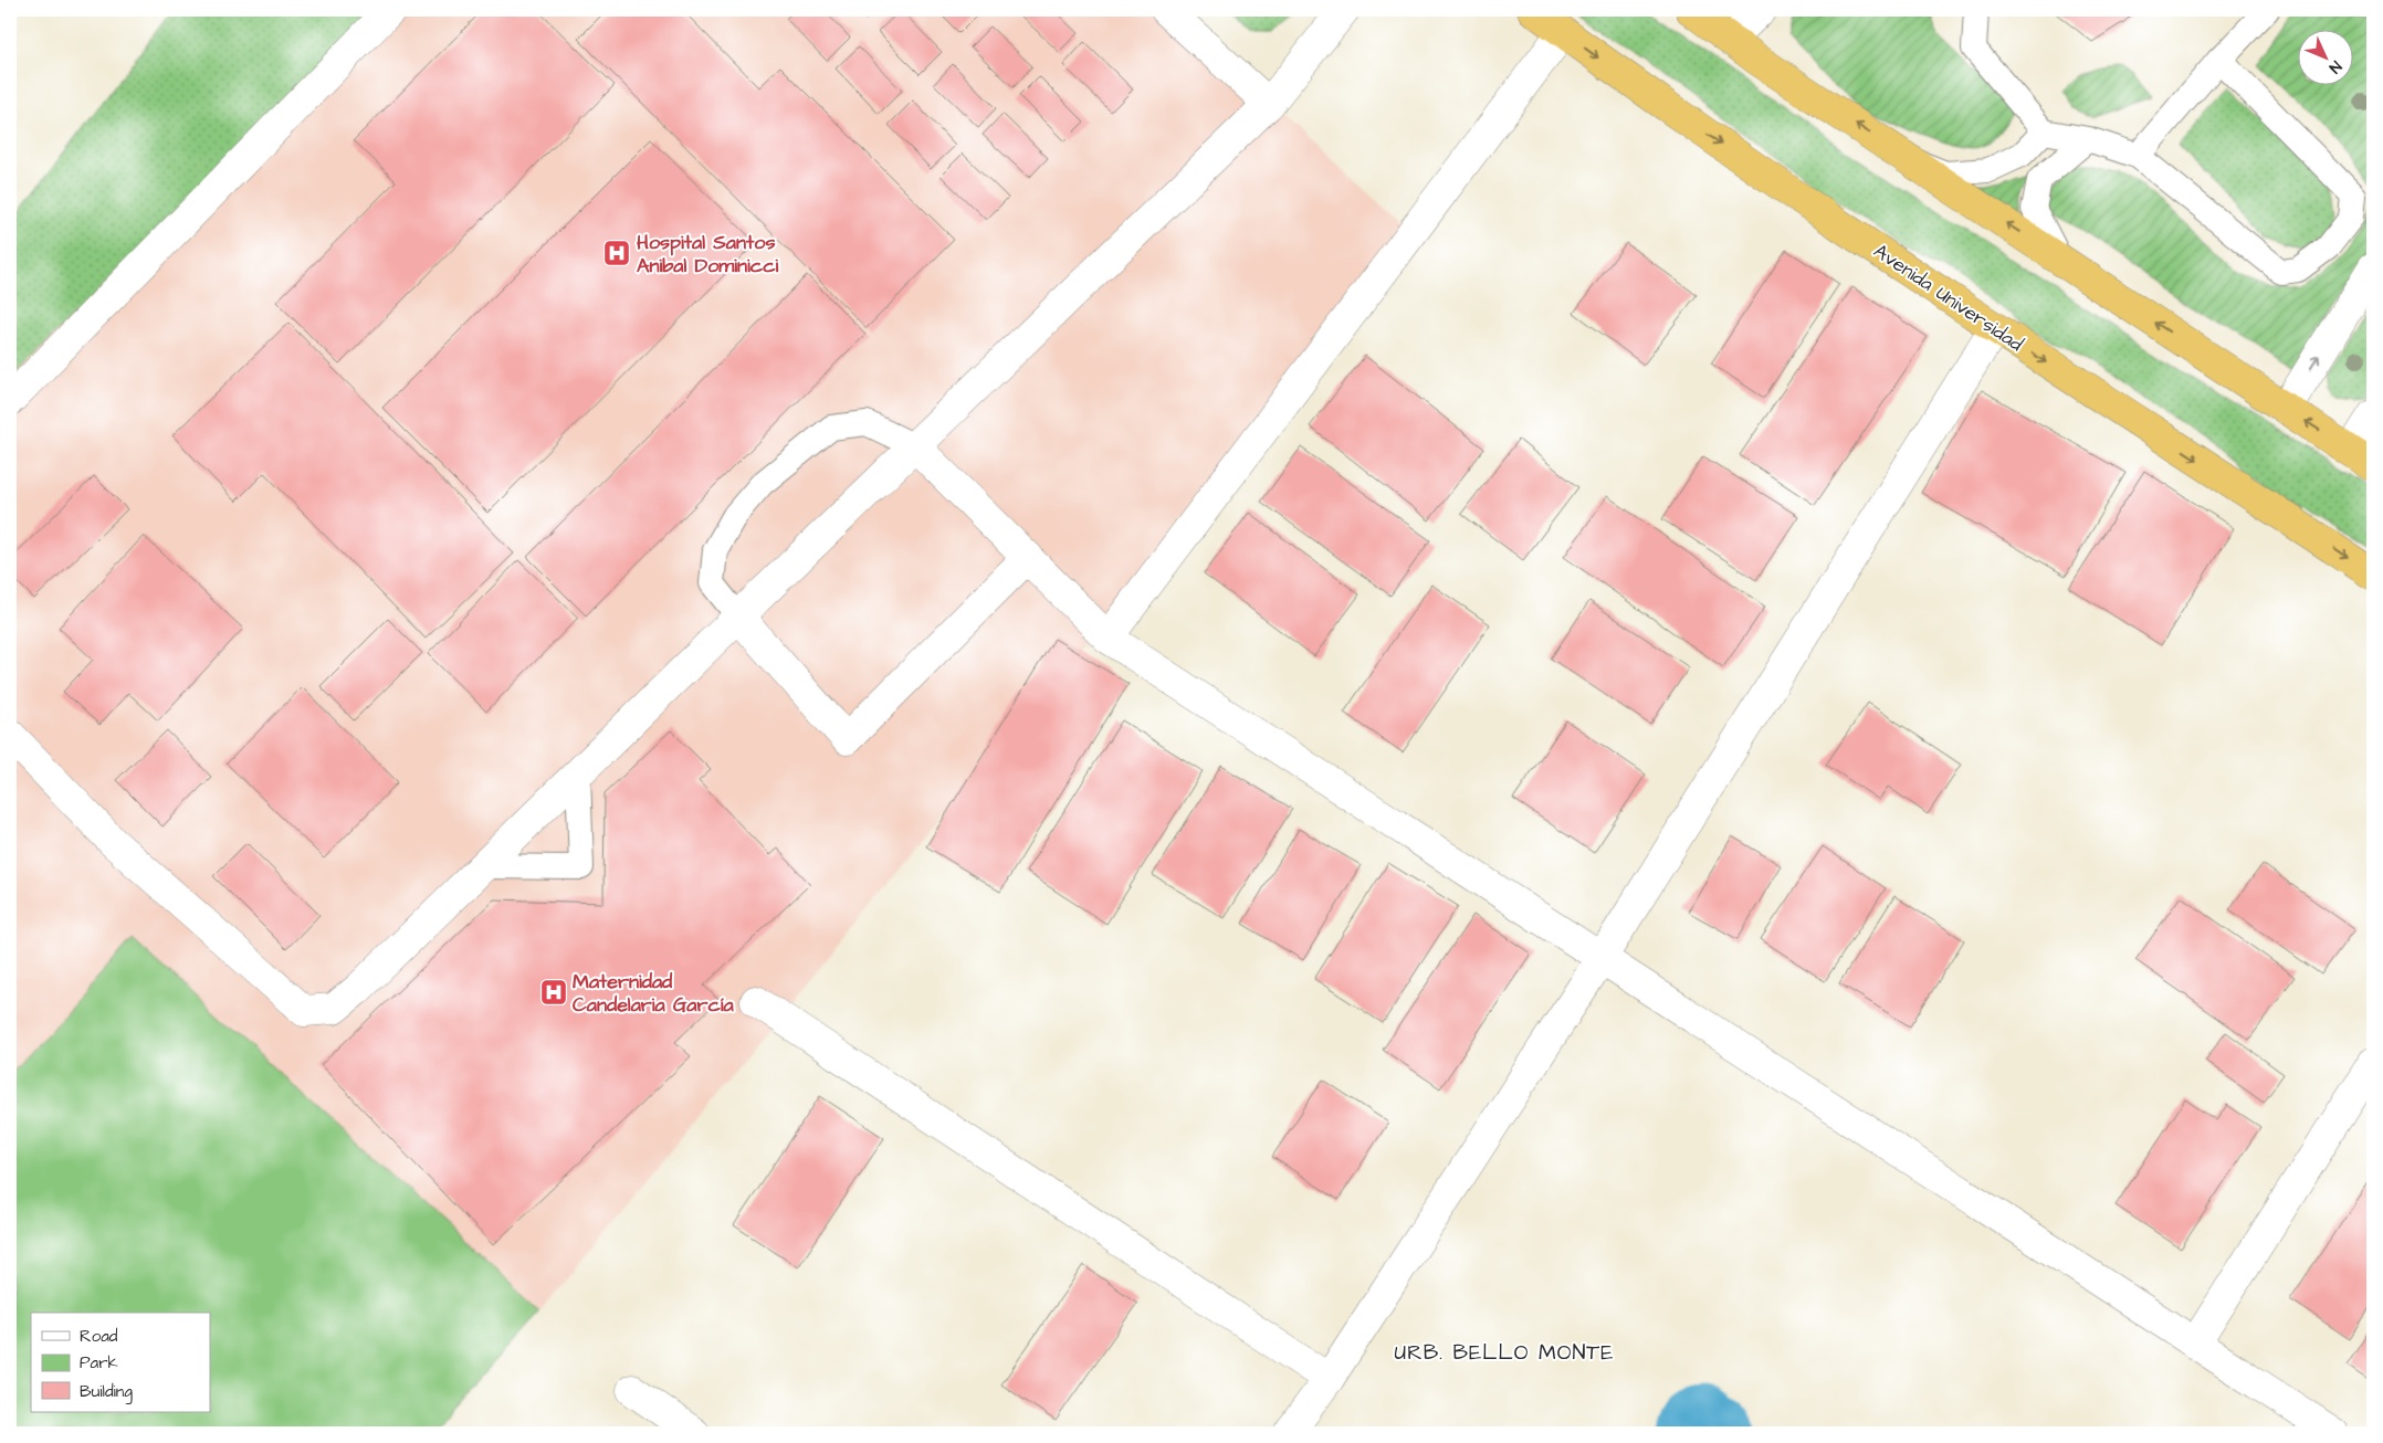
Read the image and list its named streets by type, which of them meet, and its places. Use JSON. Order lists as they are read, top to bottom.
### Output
{
  "streets": {
    "highway": ["Avenida Universidad"]
  },
  "districts": ["URB. BELLO MONTE"],
  "places": {
    "hospital": ["Hospital Santos Anibal Dominicci", "Maternidad Candelaria García"]
  },
  "legend": ["Road", "Park", "Building"],
  "north": "bottom right"
}
